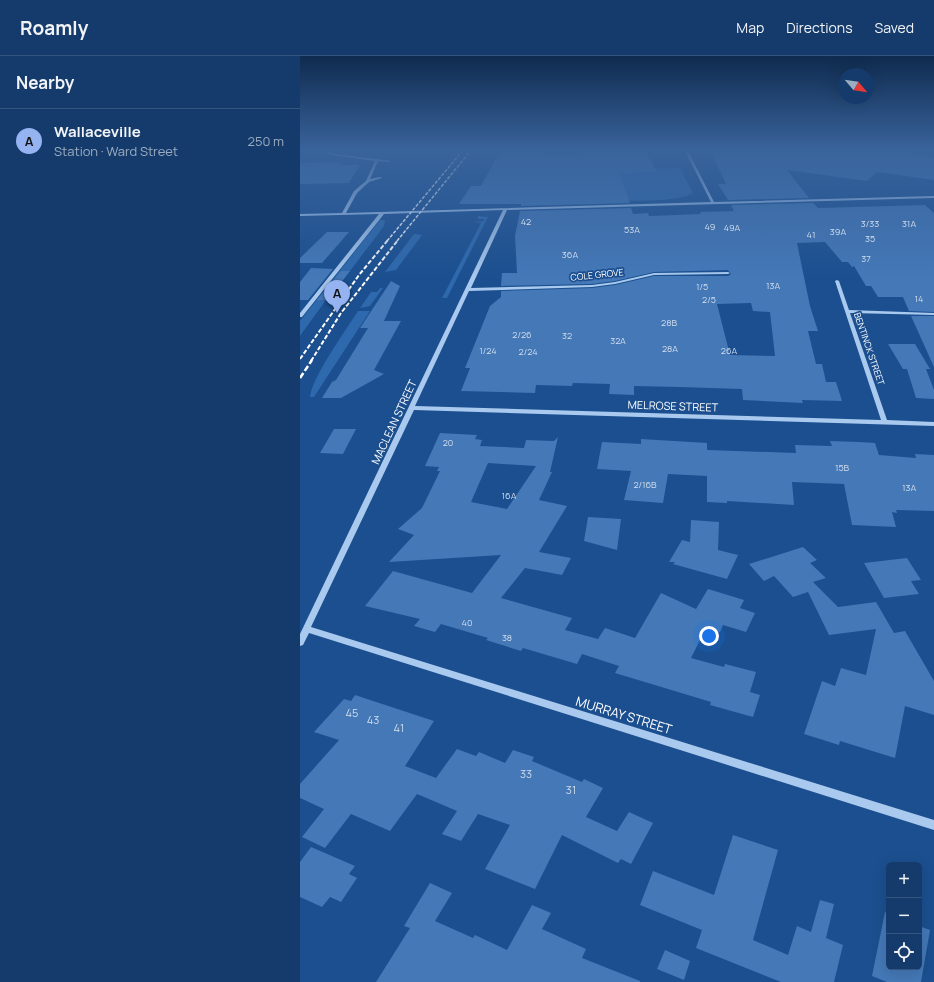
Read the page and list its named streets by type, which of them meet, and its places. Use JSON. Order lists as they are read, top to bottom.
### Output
{
  "streets": {
    "street": [
      "COLE GROVE",
      "BENTINCK STREET",
      "MELROSE STREET",
      "MACLEAN STREET",
      "MURRAY STREET"
    ]
  },
  "crossings": [
    ["COLE GROVE", "MACLEAN STREET"],
    ["BENTINCK STREET", "MELROSE STREET"],
    ["MELROSE STREET", "MACLEAN STREET"],
    ["MACLEAN STREET", "MURRAY STREET"]
  ],
  "house_numbers": [
    "42",
    "3/33",
    "31A",
    "49",
    "49A",
    "53A",
    "39A",
    "41",
    "35",
    "36A",
    "37",
    "13A",
    "1/5",
    "14",
    "2/5",
    "28B",
    "2/26",
    "32",
    "32A",
    "28A",
    "1/24",
    "26A",
    "2/24",
    "20",
    "15B",
    "2/16B",
    "13A",
    "16A",
    "40",
    "38",
    "45",
    "43",
    "41",
    "33",
    "31"
  ],
  "north": "bottom right",
  "page": {
    "header": "Roamly",
    "nav": ["Map", "Directions", "Saved"],
    "heading": "Nearby",
    "list": [
      {
        "mark": "A",
        "name": "Wallaceville",
        "note": "Station · Ward Street",
        "value": "250 m"
      }
    ],
    "pins": "A",
    "map_buttons": ["+", "−"]
  }
}
